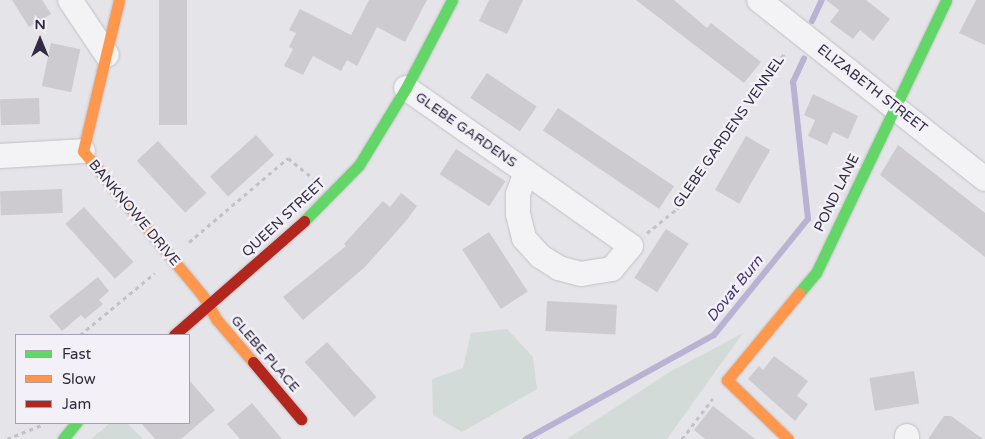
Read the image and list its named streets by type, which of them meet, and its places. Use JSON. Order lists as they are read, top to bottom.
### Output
{
  "streets": {
    "street": [
      "ELIZABETH STREET",
      "GLEBE GARDENS",
      "POND LANE",
      "BANKNOWE DRIVE",
      "QUEEN STREET",
      "GLEBE PLACE"
    ],
    "path": ["GLEBE GARDENS VENNEL"]
  },
  "crossings": [
    ["ELIZABETH STREET", "GLEBE GARDENS VENNEL"],
    ["ELIZABETH STREET", "POND LANE"],
    ["GLEBE GARDENS", "GLEBE GARDENS VENNEL"],
    ["GLEBE GARDENS", "QUEEN STREET"],
    ["BANKNOWE DRIVE", "QUEEN STREET"],
    ["BANKNOWE DRIVE", "GLEBE PLACE"],
    ["QUEEN STREET", "GLEBE PLACE"]
  ],
  "water": ["Dovat Burn"],
  "legend": ["Fast", "Slow", "Jam"],
  "north": "top"
}
